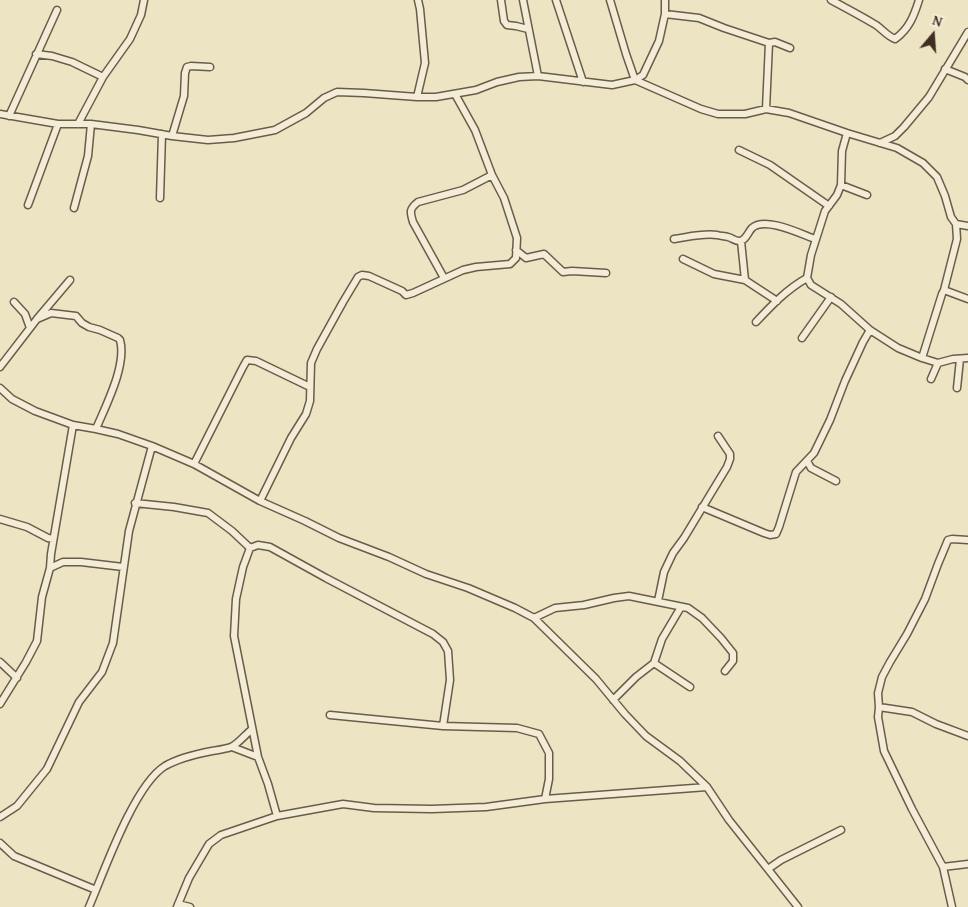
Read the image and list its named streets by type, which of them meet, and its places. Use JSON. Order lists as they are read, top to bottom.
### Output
{
  "north": "top"
}
